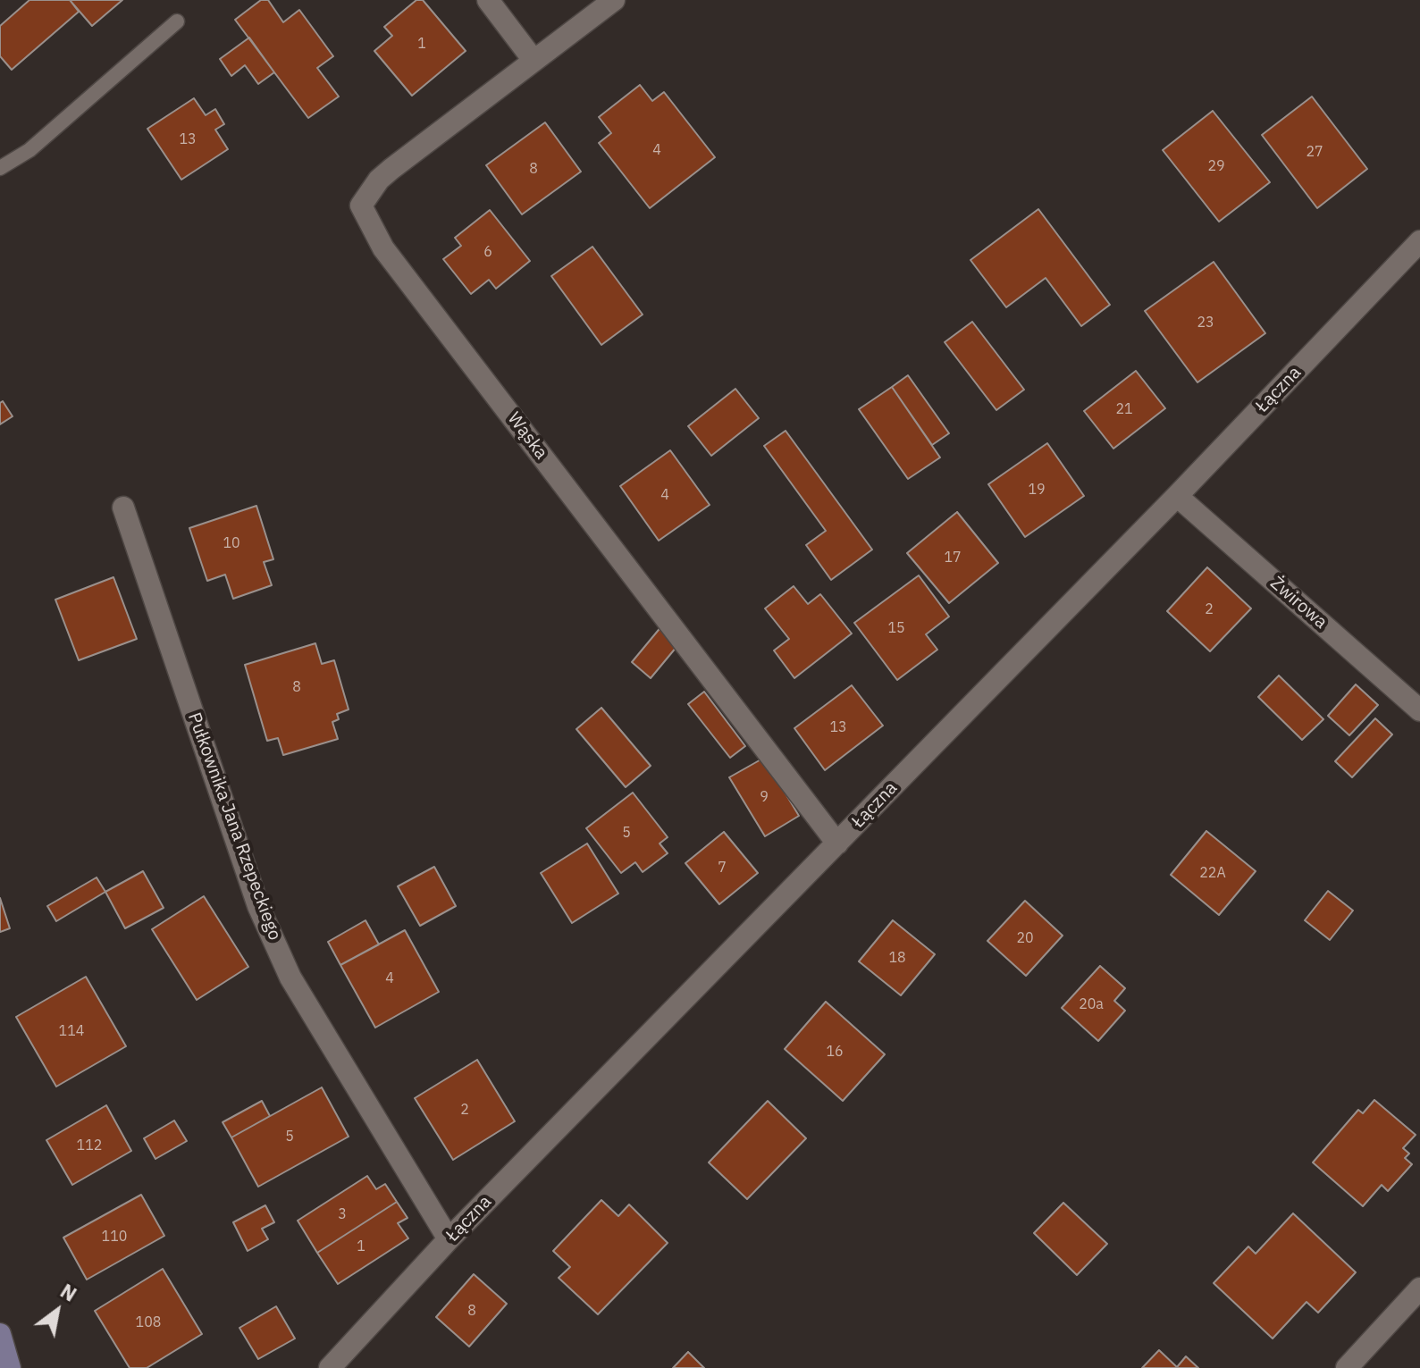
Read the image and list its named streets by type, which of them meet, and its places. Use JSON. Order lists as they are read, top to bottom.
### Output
{
  "streets": {
    "street": [
      "Łączna",
      "Wąska",
      "Żwirowa",
      "Pułkownika Jana Rzepeckiego"
    ]
  },
  "crossings": [
    ["Łączna", "Wąska"],
    ["Łączna", "Żwirowa"],
    ["Łączna", "Pułkownika Jana Rzepeckiego"]
  ],
  "house_numbers": [
    "1",
    "13",
    "4",
    "27",
    "29",
    "8",
    "6",
    "23",
    "21",
    "19",
    "4",
    "10",
    "17",
    "2",
    "15",
    "8",
    "13",
    "9",
    "5",
    "7",
    "22A",
    "20",
    "18",
    "4",
    "20a",
    "114",
    "16",
    "2",
    "5",
    "112",
    "3",
    "110",
    "1",
    "8",
    "108"
  ],
  "north": "top right"
}
